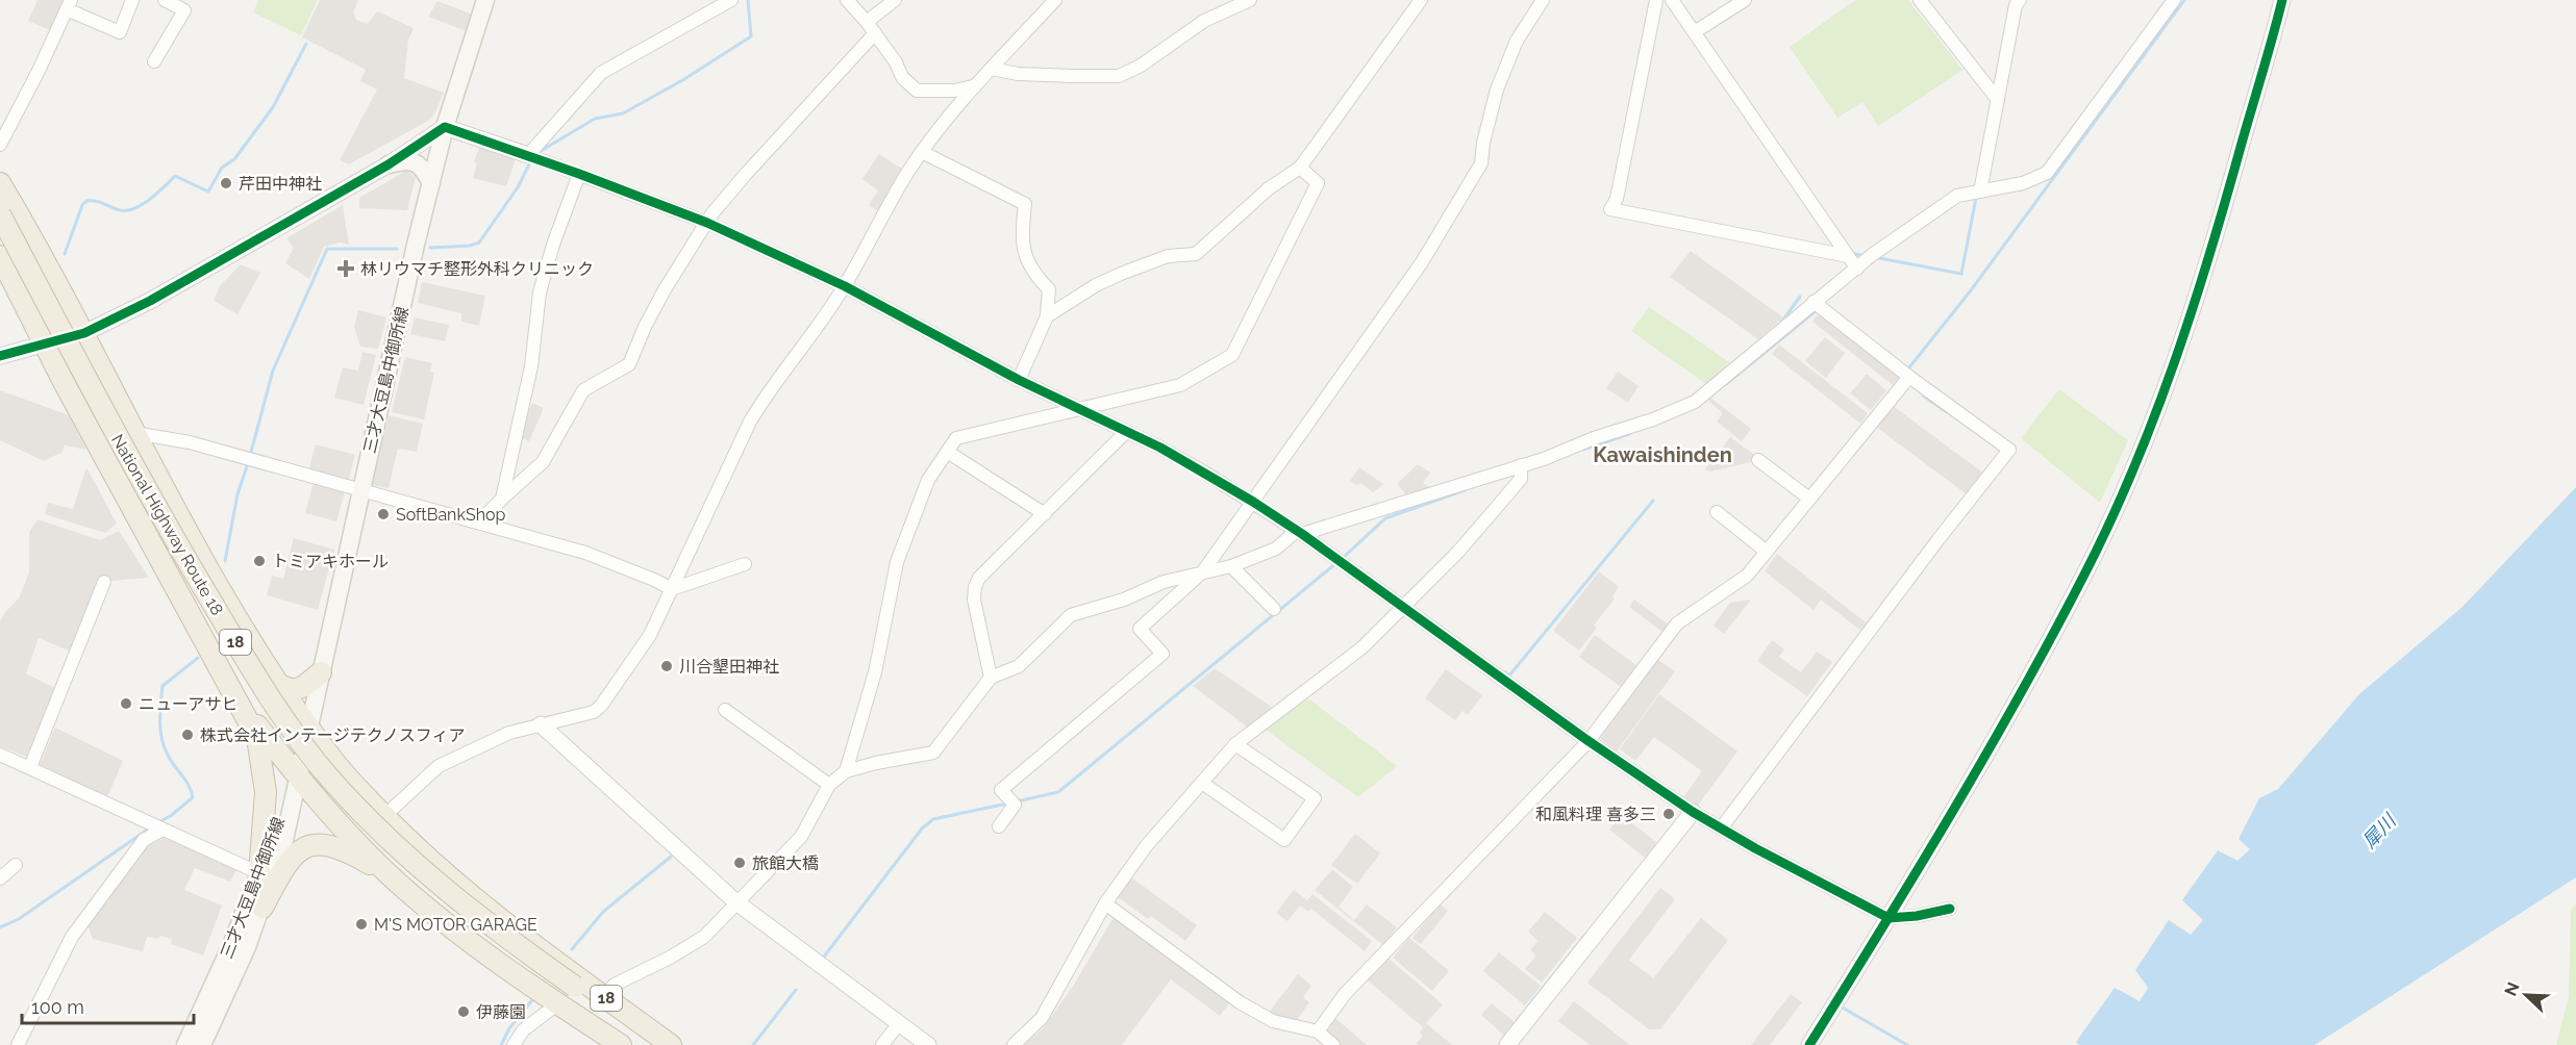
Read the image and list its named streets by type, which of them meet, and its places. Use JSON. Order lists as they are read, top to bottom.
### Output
{
  "streets": {
    "highway": ["National Highway Route 18", "18"],
    "main road": ["三才大豆島中御所線"]
  },
  "crossings": [
    ["三才大豆島中御所線", "18"],
    ["National Highway Route 18", "18"]
  ],
  "districts": ["Kawaishinden"],
  "water": ["犀川"],
  "places": {
    "other": [
      "芹田中神社",
      "SoftBankShop",
      "トミアキホール",
      "川合墾田神社",
      "ニューアサヒ",
      "株式会社インテージテクノスフィア",
      "和風料理 喜多三",
      "旅館大橋",
      "M'S MOTOR GARAGE",
      "伊藤園"
    ],
    "health": ["林リウマチ整形外科クリニック"]
  },
  "scale_bar": "100 m",
  "north": "top left"
}
